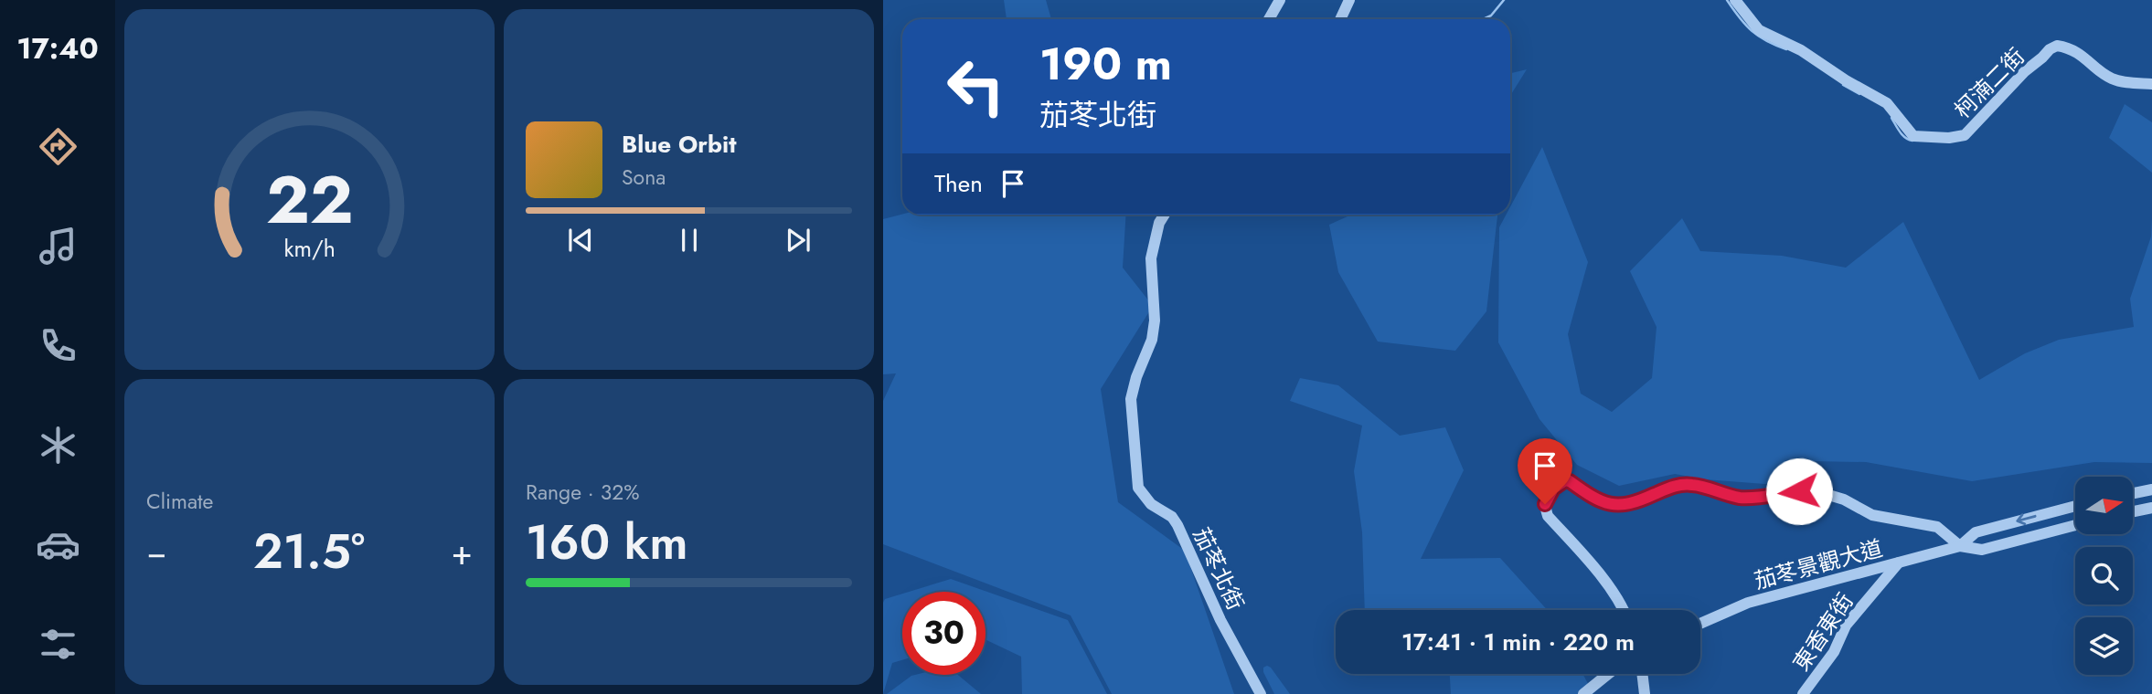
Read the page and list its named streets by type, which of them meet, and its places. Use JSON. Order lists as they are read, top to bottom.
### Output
{
  "streets": {
    "street": [
      "柯湳二街",
      "茄苳景觀大道",
      "茄苳北街",
      "東香東街"
    ]
  },
  "crossings": [
    ["茄苳景觀大道", "東香東街"]
  ],
  "north": "right",
  "page": {
    "tabs": "17:40",
    "turn": ["190 m", "茄苳北街"],
    "song": ["Blue Orbit", "Sona"],
    "then": "Then",
    "tile": [
      "Climate",
      ["Range · 32%", "160 km"]
    ],
    "heat": ["−", "21.5°", "+"],
    "limit": "30",
    "trip": "17:41 · 1 min · 220 m",
    "gauge": ["22", "km/h"]
  }
}
